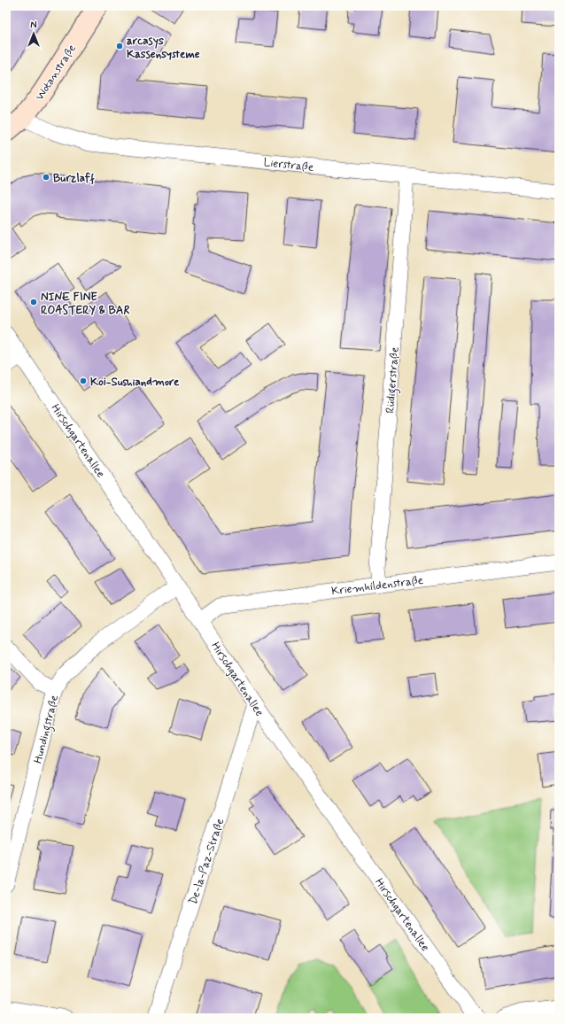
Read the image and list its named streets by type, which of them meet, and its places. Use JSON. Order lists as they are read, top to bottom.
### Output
{
  "streets": {
    "main road": ["Wotanstraße"],
    "street": [
      "Lierstraße",
      "Rüdigerstraße",
      "Hirschgartenallee",
      "Kriemhildenstraße",
      "Hundingstraße",
      "De-la-Paz-Straße"
    ]
  },
  "crossings": [
    ["Wotanstraße", "Lierstraße"],
    ["Lierstraße", "Rüdigerstraße"],
    ["Rüdigerstraße", "Kriemhildenstraße"],
    ["Hirschgartenallee", "Kriemhildenstraße"],
    ["Hirschgartenallee", "Hundingstraße"],
    ["Hirschgartenallee", "De-la-Paz-Straße"]
  ],
  "places": [
    "arcasys Kassensysteme",
    "Burzlaff",
    "NINE FINE ROASTERY & BAR",
    "Koi-Sushiandmore"
  ],
  "north": "top"
}
